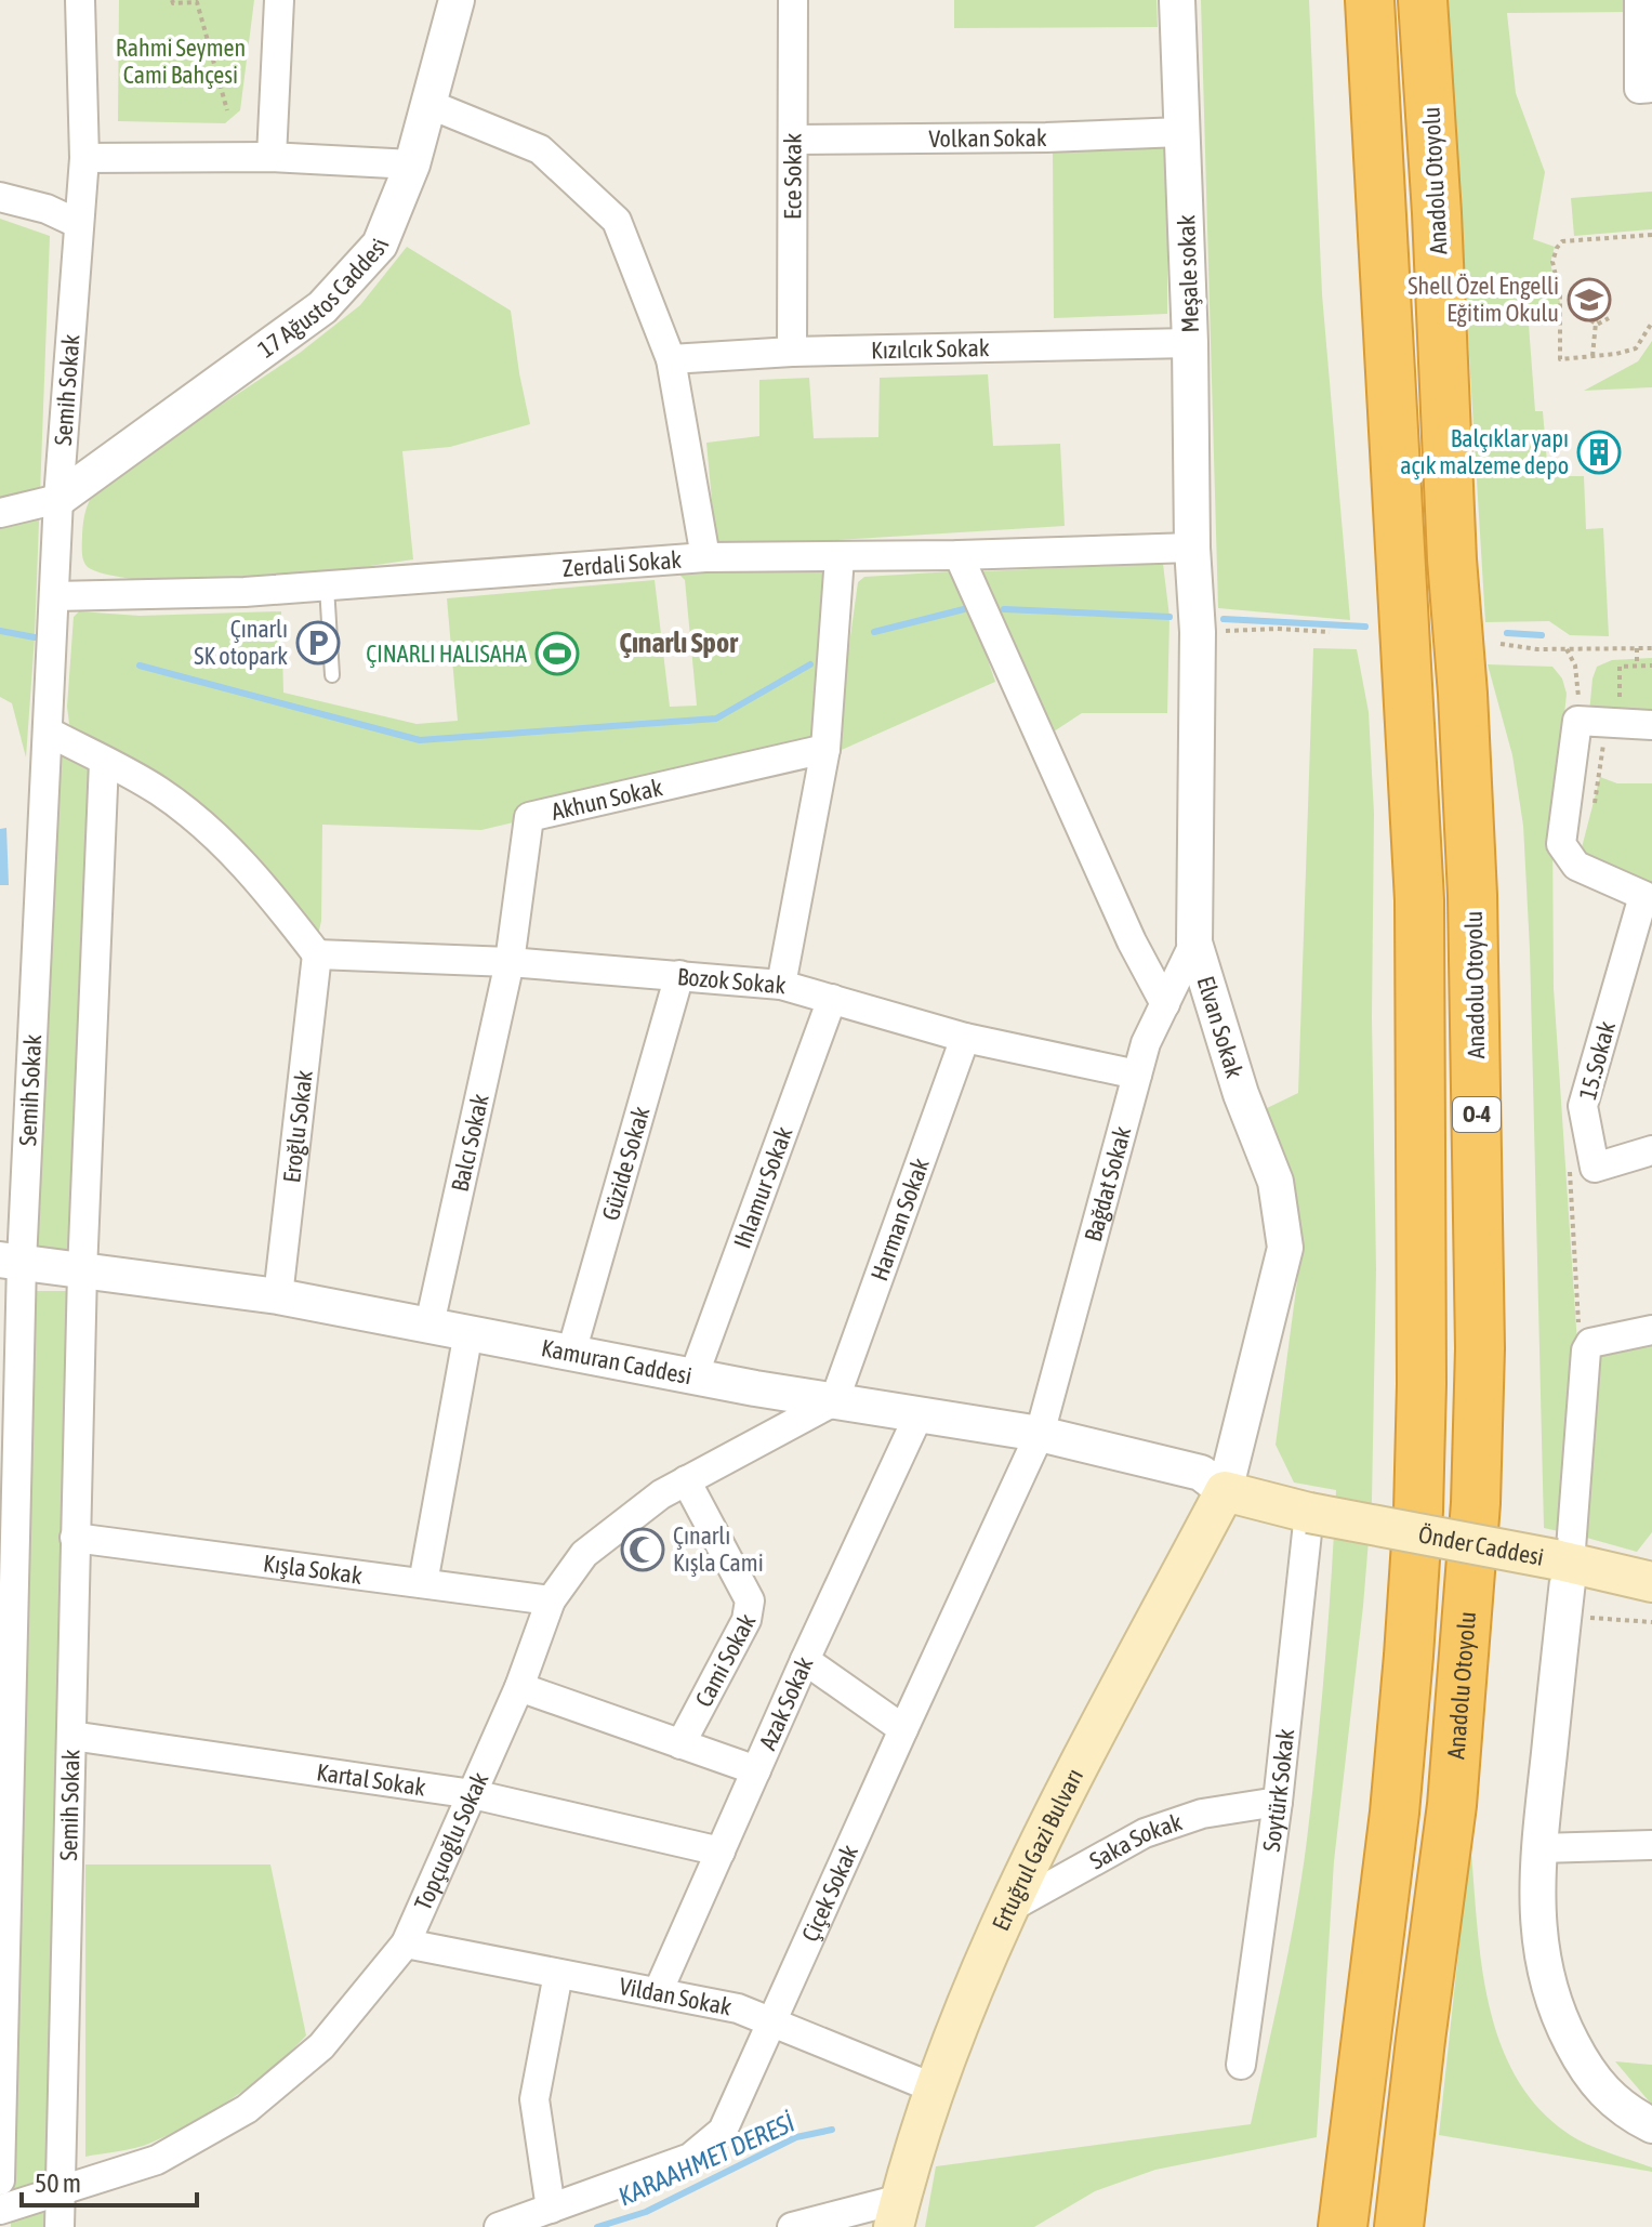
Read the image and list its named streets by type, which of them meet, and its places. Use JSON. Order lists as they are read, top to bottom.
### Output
{
  "streets": {
    "highway": ["Anadolu Otoyolu", "O-4"],
    "main road": ["Önder Caddesi", "Ertuğrul Gazi Bulvarı"],
    "street": [
      "Volkan Sokak",
      "Ece Sokak",
      "Meşale sokak",
      "17 Ağustos Caddesi",
      "Kızılcık Sokak",
      "Semih Sokak",
      "Zerdali Sokak",
      "Akhun Sokak",
      "Bozok Sokak",
      "Elvan Sokak",
      "15.Sokak",
      "Eroğlu Sokak",
      "Balcı Sokak",
      "Güzide Sokak",
      "Bağdat Sokak",
      "Ihlamur Sokak",
      "Harman Sokak",
      "Kamuran Caddesi",
      "Kışla Sokak",
      "Cami Sokak",
      "Azak Sokak",
      "Kartal Sokak",
      "Soytürk Sokak",
      "Topçuoğlu Sokak",
      "Saka Sokak",
      "Çiçek Sokak",
      "Vildan Sokak"
    ]
  },
  "crossings": [
    ["Volkan Sokak", "Ece Sokak"],
    ["Volkan Sokak", "Meşale sokak"],
    ["Ece Sokak", "Kızılcık Sokak"],
    ["Meşale sokak", "Kızılcık Sokak"],
    ["Meşale sokak", "Zerdali Sokak"],
    ["Meşale sokak", "Elvan Sokak"],
    ["17 Ağustos Caddesi", "Semih Sokak"],
    ["Semih Sokak", "Zerdali Sokak"],
    ["Semih Sokak", "Kamuran Caddesi"],
    ["Semih Sokak", "Kışla Sokak"],
    ["Semih Sokak", "Kartal Sokak"],
    ["Semih Sokak", "Topçuoğlu Sokak"],
    ["Zerdali Sokak", "Elvan Sokak"],
    ["Akhun Sokak", "Bozok Sokak"],
    ["Akhun Sokak", "Balcı Sokak"],
    ["Bozok Sokak", "Eroğlu Sokak"],
    ["Bozok Sokak", "Balcı Sokak"],
    ["Bozok Sokak", "Güzide Sokak"],
    ["Bozok Sokak", "Bağdat Sokak"],
    ["Bozok Sokak", "Ihlamur Sokak"],
    ["Bozok Sokak", "Harman Sokak"],
    ["Elvan Sokak", "Bağdat Sokak"],
    ["Elvan Sokak", "Kamuran Caddesi"],
    ["Elvan Sokak", "Önder Caddesi"],
    ["Elvan Sokak", "Ertuğrul Gazi Bulvarı"],
    ["Eroğlu Sokak", "Kamuran Caddesi"],
    ["Balcı Sokak", "Kamuran Caddesi"],
    ["Güzide Sokak", "Kamuran Caddesi"],
    ["Bağdat Sokak", "Kamuran Caddesi"],
    ["Bağdat Sokak", "Çiçek Sokak"],
    ["Ihlamur Sokak", "Kamuran Caddesi"],
    ["Harman Sokak", "Kamuran Caddesi"],
    ["Harman Sokak", "Topçuoğlu Sokak"],
    ["Kamuran Caddesi", "Önder Caddesi"],
    ["Kamuran Caddesi", "Azak Sokak"],
    ["Kamuran Caddesi", "Topçuoğlu Sokak"],
    ["Kamuran Caddesi", "Ertuğrul Gazi Bulvarı"],
    ["Kamuran Caddesi", "Çiçek Sokak"],
    ["Önder Caddesi", "Soytürk Sokak"],
    ["Önder Caddesi", "Ertuğrul Gazi Bulvarı"],
    ["Kışla Sokak", "Topçuoğlu Sokak"],
    ["Cami Sokak", "Topçuoğlu Sokak"],
    ["Azak Sokak", "Kartal Sokak"],
    ["Azak Sokak", "Vildan Sokak"],
    ["Kartal Sokak", "Topçuoğlu Sokak"],
    ["Soytürk Sokak", "Saka Sokak"],
    ["Topçuoğlu Sokak", "Vildan Sokak"],
    ["Saka Sokak", "Ertuğrul Gazi Bulvarı"],
    ["Ertuğrul Gazi Bulvarı", "Vildan Sokak"],
    ["Çiçek Sokak", "Vildan Sokak"]
  ],
  "districts": ["Çınarlı Spor"],
  "water": ["KARAAHMET DERESİ"],
  "parks": ["Rahmi Seymen Cami Bahçesi"],
  "places": {
    "school or university": ["Shell Özel Engelli Eğitim Okulu"],
    "building": ["Balçıklar yapı açık malzeme depo"],
    "parking": ["Çınarlı SK otopark"],
    "sports": ["ÇINARLI HALISAHA"],
    "mosque": ["Çınarlı Kışla Cami"]
  },
  "scale_bar": "50 m"
}
